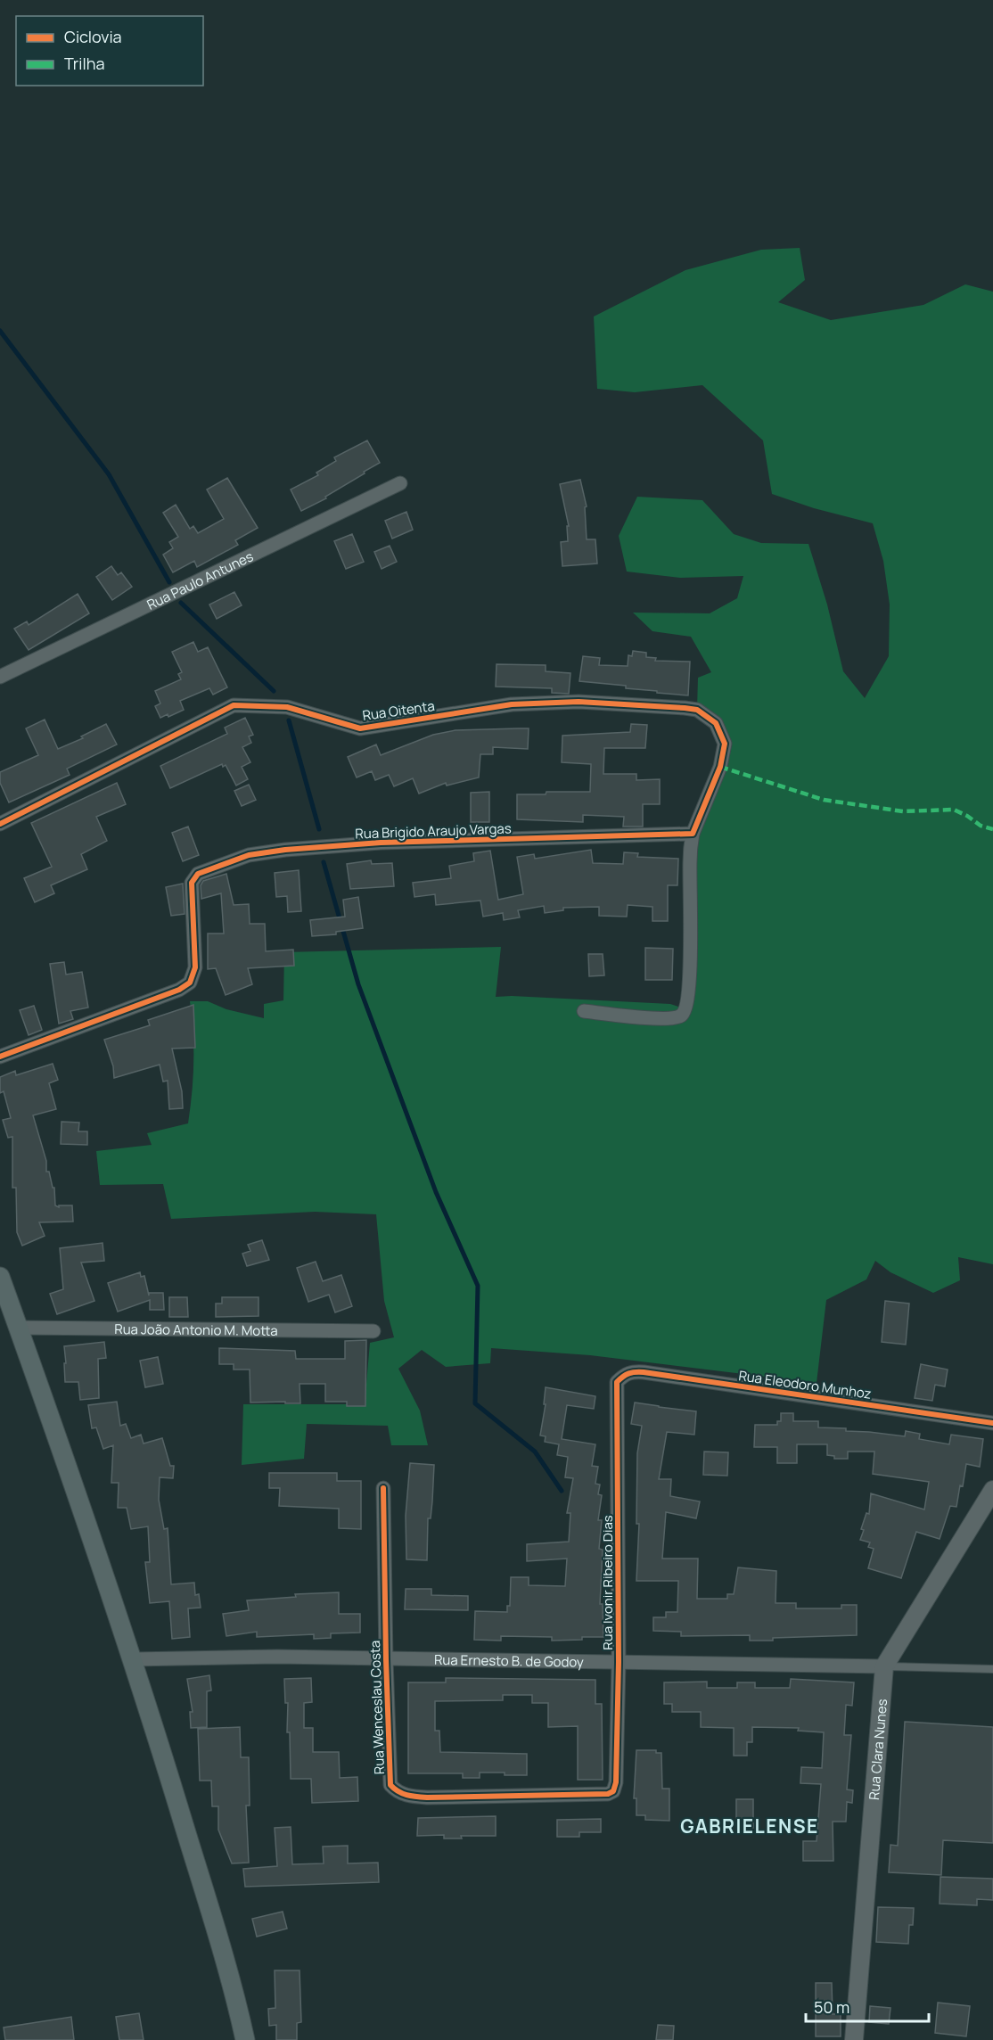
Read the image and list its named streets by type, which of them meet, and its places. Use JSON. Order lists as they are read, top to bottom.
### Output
{
  "streets": {
    "street": [
      "Rua Paulo Antunes",
      "Rua Oitenta",
      "Rua Brigido Araujo Vargas",
      "Rua João Antonio M. Motta",
      "Rua Eleodoro Munhoz",
      "Rua Ivonir Ribeiro Dias",
      "Rua Ernesto B. de Godoy",
      "Rua Wenceslau Costa",
      "Rua Clara Nunes"
    ]
  },
  "crossings": [
    ["Rua Oitenta", "Rua Brigido Araujo Vargas"],
    ["Rua Eleodoro Munhoz", "Rua Ivonir Ribeiro Dias"],
    ["Rua Ivonir Ribeiro Dias", "Rua Ernesto B. de Godoy"],
    ["Rua Ivonir Ribeiro Dias", "Rua Wenceslau Costa"],
    ["Rua Ernesto B. de Godoy", "Rua Wenceslau Costa"],
    ["Rua Ernesto B. de Godoy", "Rua Clara Nunes"]
  ],
  "districts": ["GABRIELENSE"],
  "legend": ["Ciclovia", "Trilha"],
  "scale_bar": "50 m"
}
